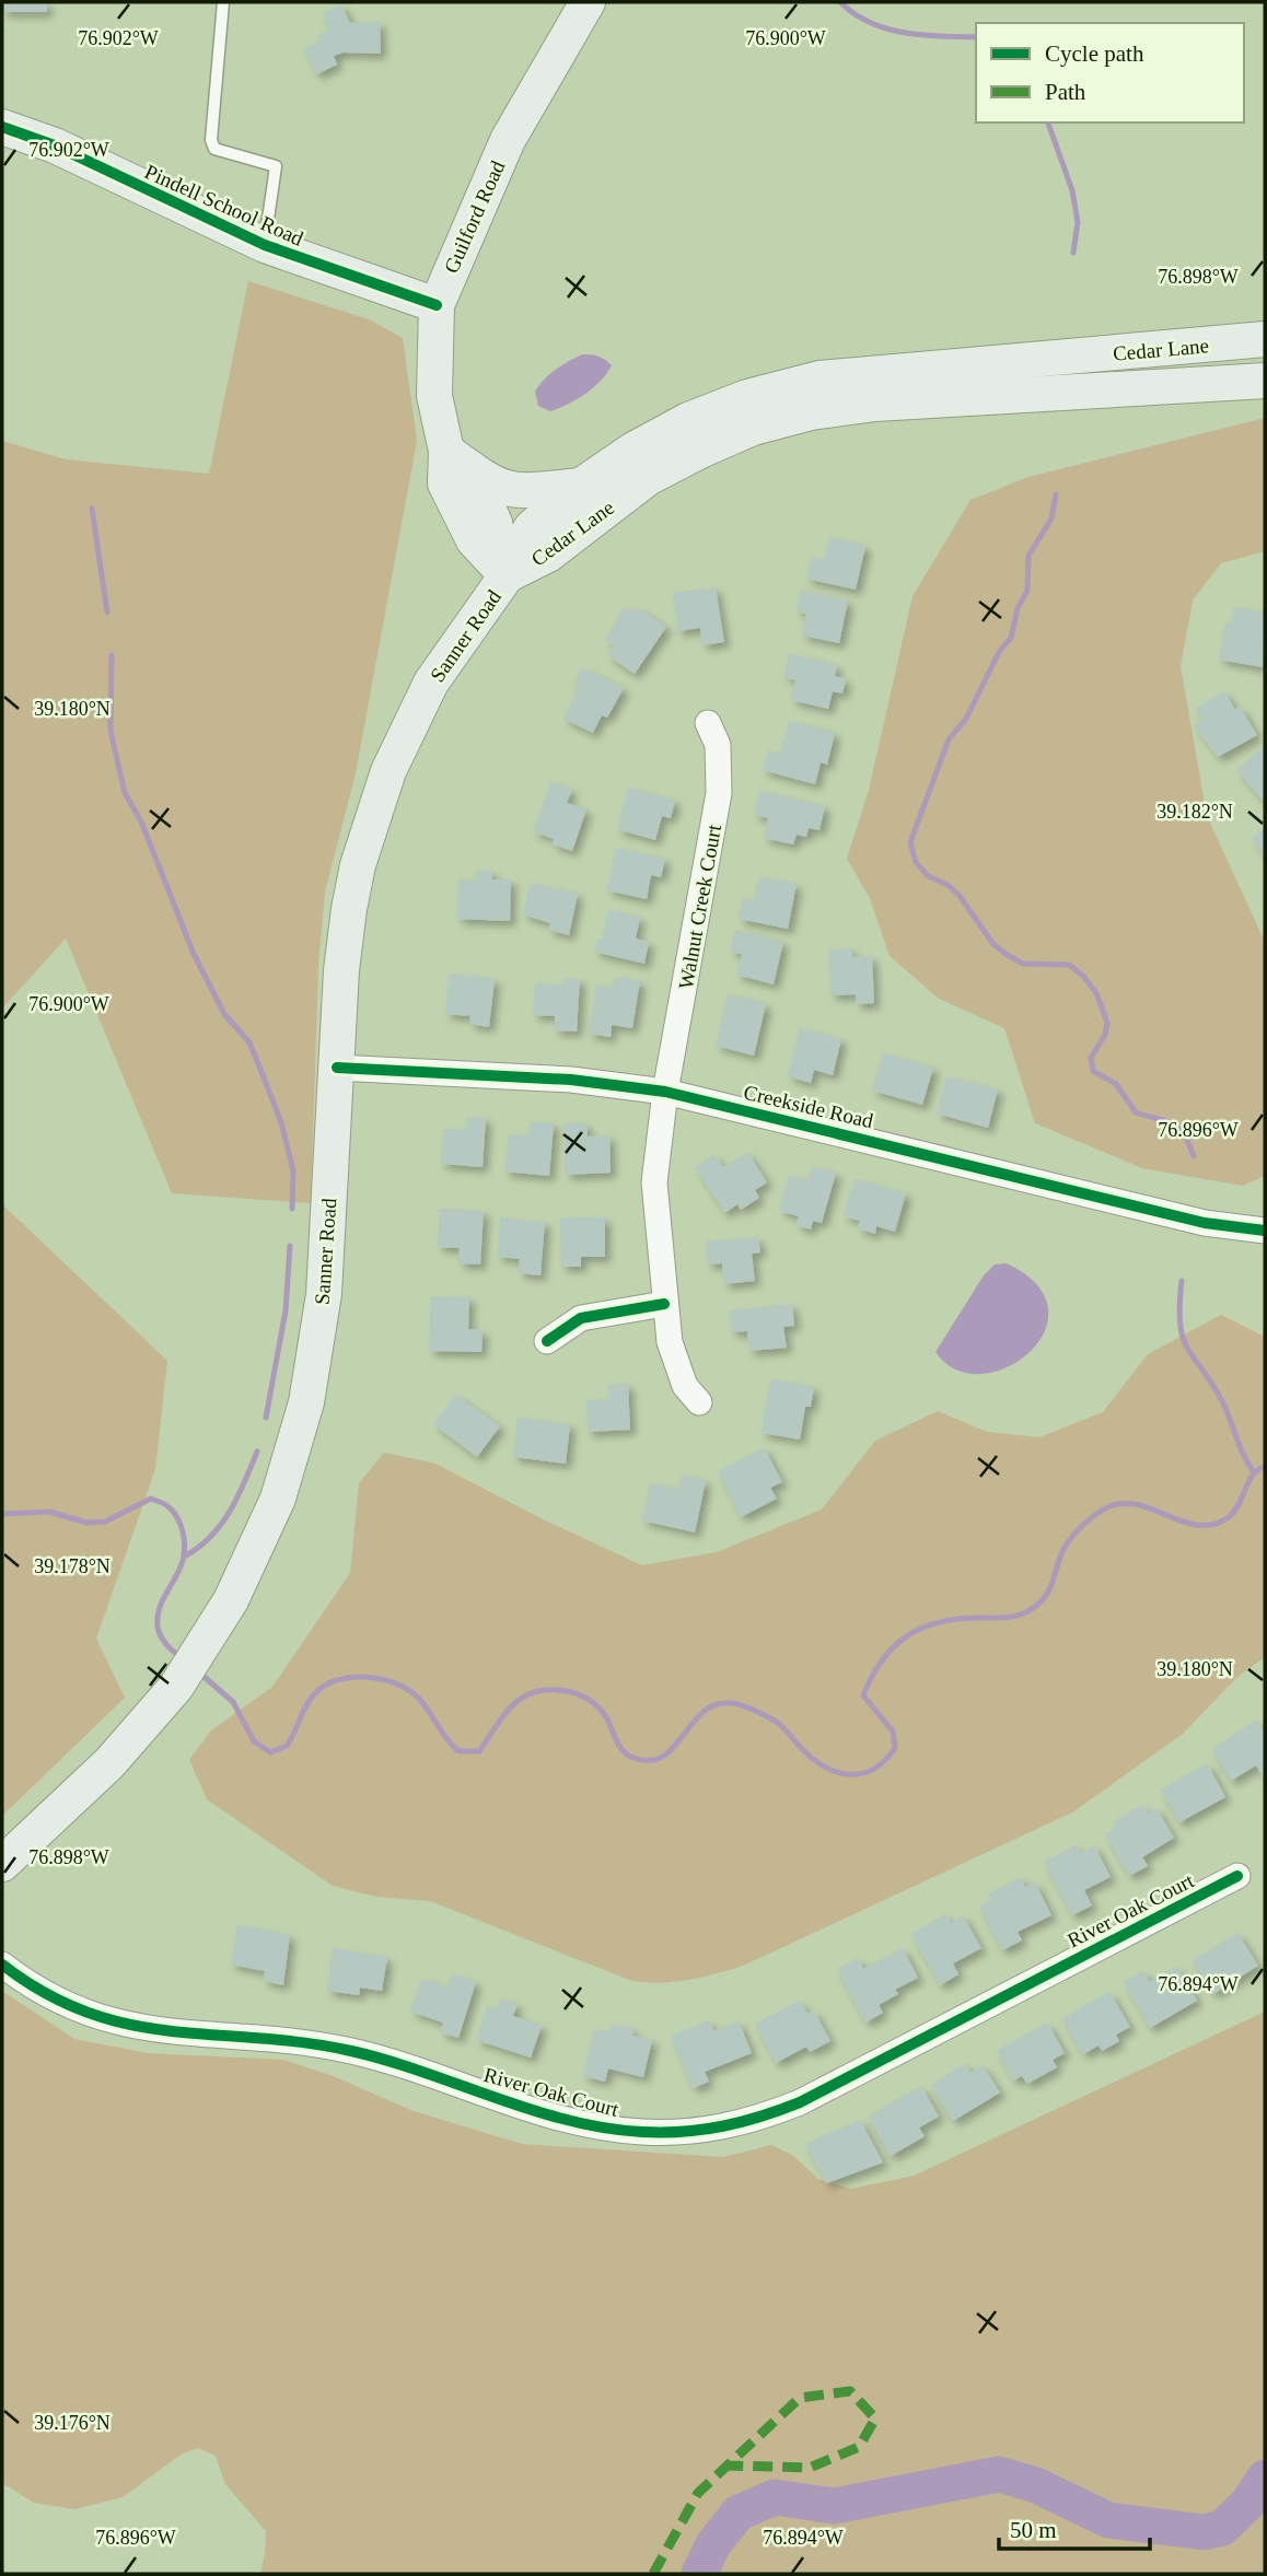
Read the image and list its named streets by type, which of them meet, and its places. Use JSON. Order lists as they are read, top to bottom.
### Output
{
  "streets": {
    "main road": [
      "Pindell School Road",
      "Guilford Road",
      "Cedar Lane",
      "Sanner Road"
    ],
    "street": ["Walnut Creek Court", "Creekside Road", "River Oak Court"]
  },
  "crossings": [
    ["Pindell School Road", "Guilford Road"],
    ["Guilford Road", "Cedar Lane"],
    ["Guilford Road", "Sanner Road"],
    ["Cedar Lane", "Sanner Road"],
    ["Sanner Road", "Creekside Road"],
    ["Walnut Creek Court", "Creekside Road"]
  ],
  "legend": ["Cycle path", "Path"],
  "scale_bar": "50 m",
  "coordinates": [
    "76.900°W",
    "76.902°W",
    "76.898°W",
    "39.180°N",
    "39.182°N",
    "76.896°W",
    "39.178°N",
    "76.894°W",
    "39.176°N"
  ]
}
